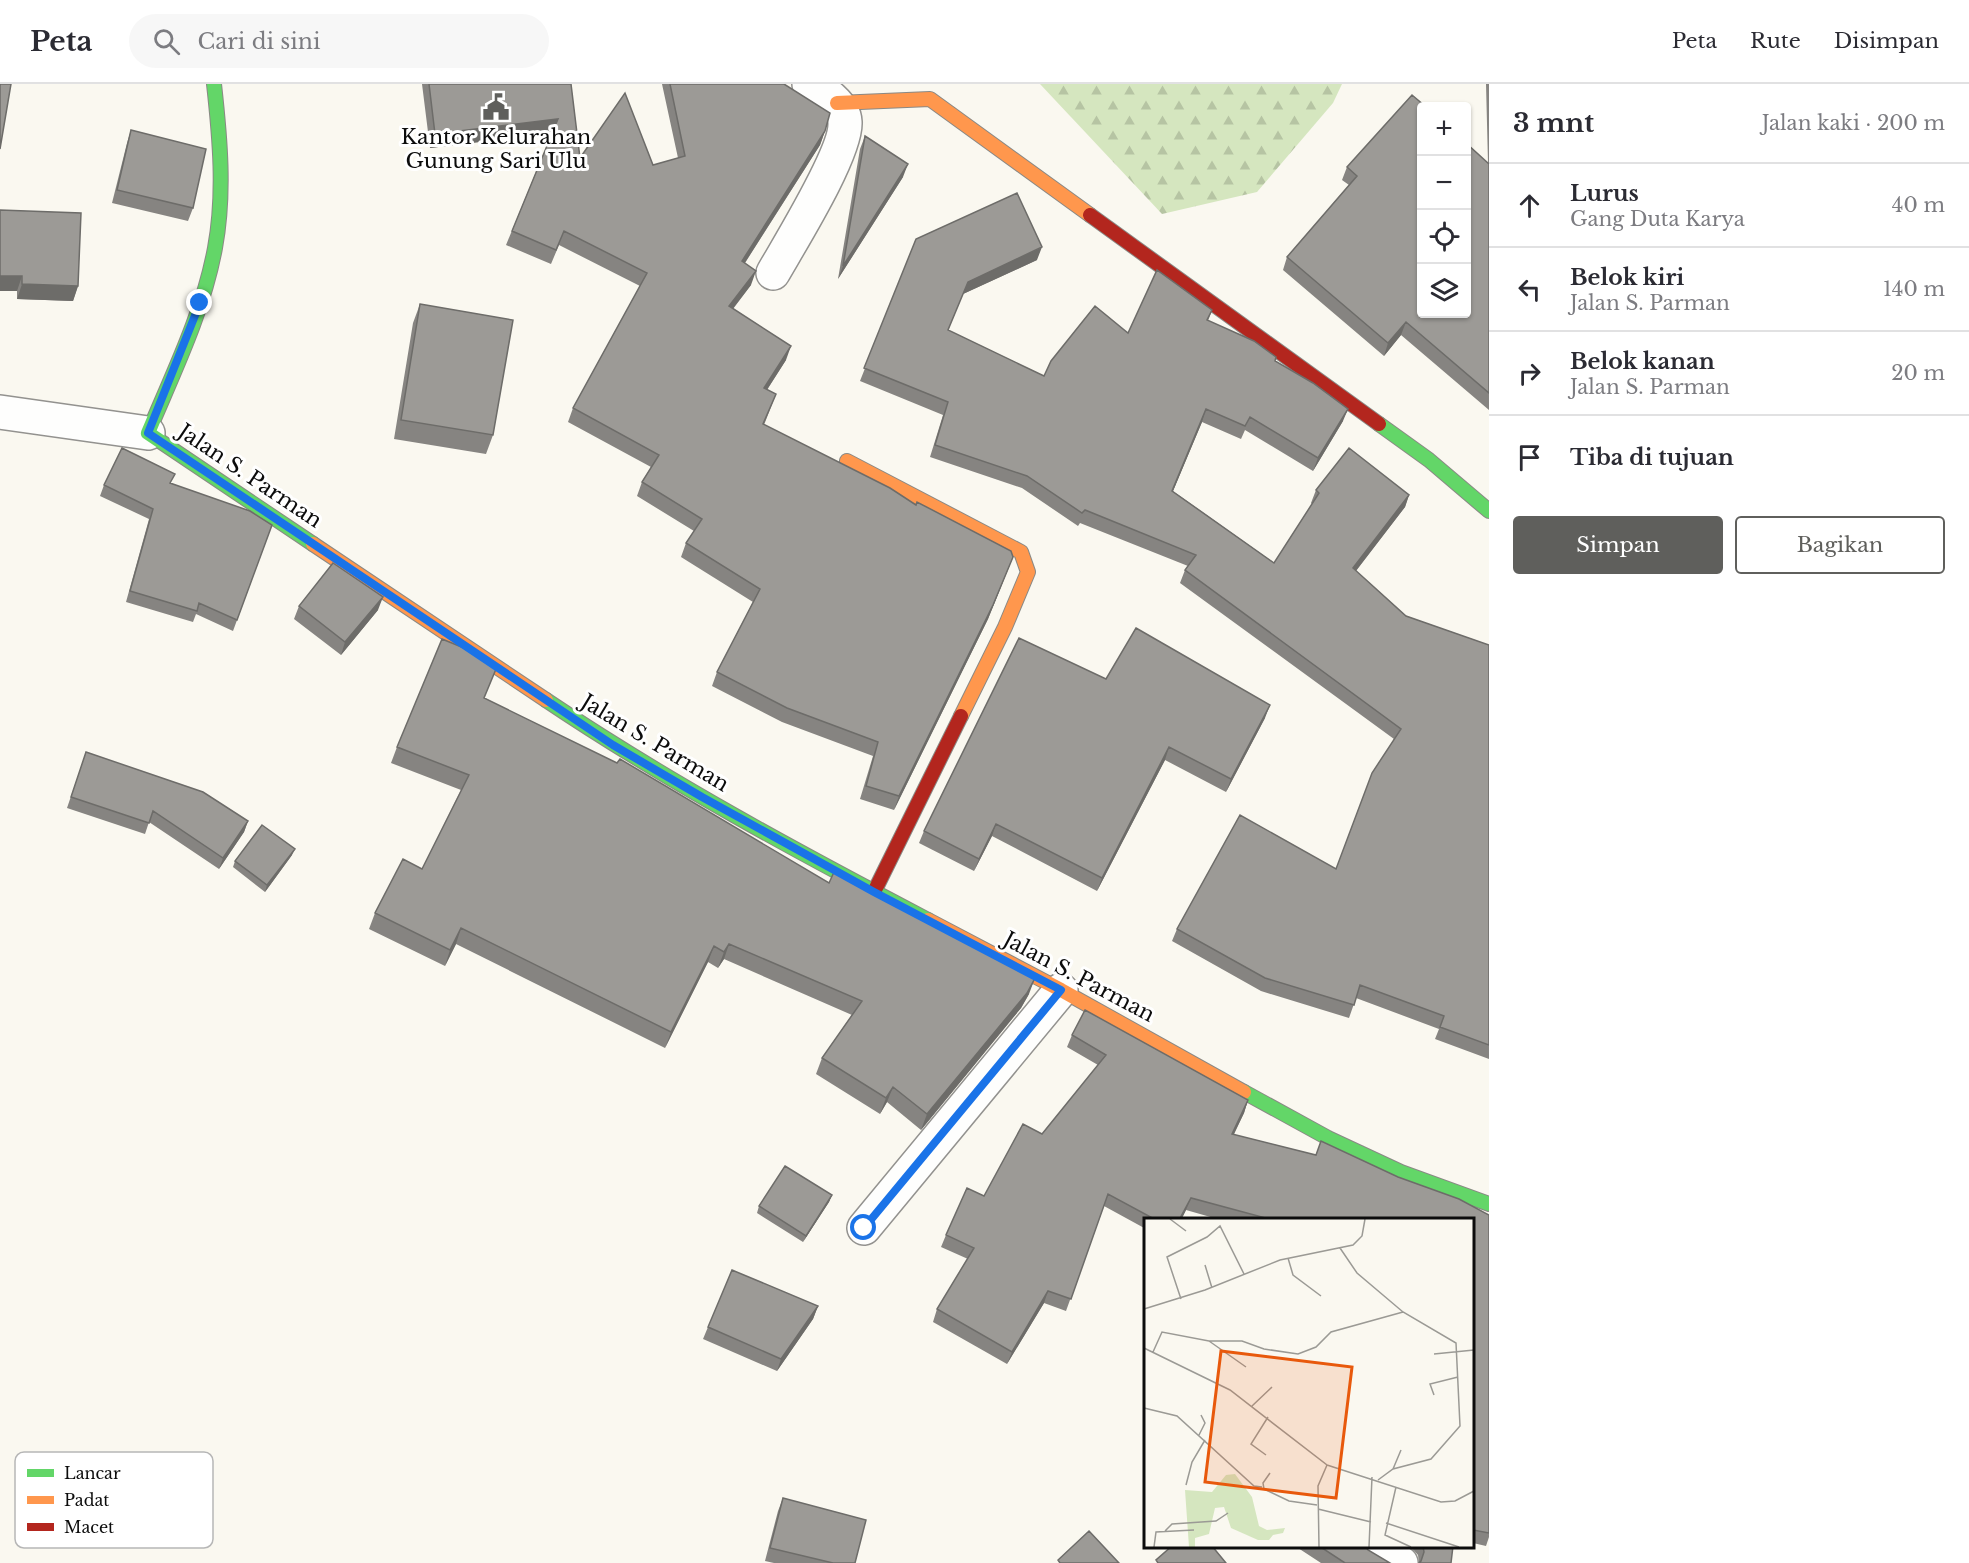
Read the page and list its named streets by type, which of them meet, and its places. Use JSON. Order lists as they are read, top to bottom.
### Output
{
  "streets": {
    "main road": ["Jalan S. Parman"]
  },
  "places": {
    "public building": ["Kantor Kelurahan Gunung Sari Ulu"]
  },
  "legend": ["Lancar", "Padat", "Macet"],
  "page": {
    "header": "Peta",
    "search": "Cari di sini",
    "nav": ["Peta", "Rute", "Disimpan"],
    "heading": ["3 mnt", "Jalan kaki · 200 m"],
    "map_buttons": ["+", "−"],
    "list": [
      ["Lurus", "Gang Duta Karya", "40 m"],
      ["Belok kiri", "Jalan S. Parman", "140 m"],
      ["Belok kanan", "Jalan S. Parman", "20 m"],
      "Tiba di tujuan"
    ],
    "buttons": ["Simpan", "Bagikan"]
  }
}
